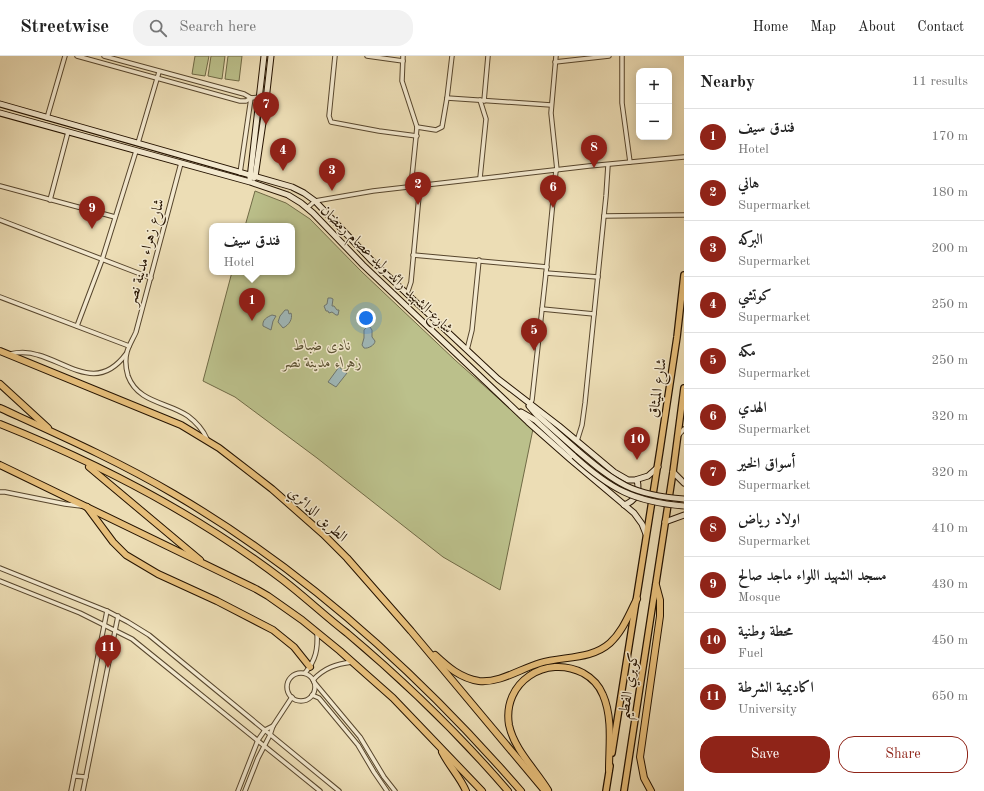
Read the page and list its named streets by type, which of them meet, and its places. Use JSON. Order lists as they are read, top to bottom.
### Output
{
  "streets": {
    "highway": ["الطريق الدائري"],
    "main road": ["شارع الميثاق", "كوبري الفطيم"],
    "street": ["شارع زهراء مدينة نصر", "شارع الشهيد رائد وليد عصام رمضان"]
  },
  "crossings": [
    ["شارع زهراء مدينة نصر", "شارع الشهيد رائد وليد عصام رمضان"],
    ["شارع الشهيد رائد وليد عصام رمضان", "شارع الميثاق"],
    ["شارع الميثاق", "كوبري الفطيم"]
  ],
  "parks": ["نادى ضباط زهراء مدينة نصر"],
  "page": {
    "header": "Streetwise",
    "search": "Search here",
    "nav": [
      "Home",
      "Map",
      "About",
      "Contact"
    ],
    "heading": ["Nearby", "11 results"],
    "map_buttons": ["+", "−"],
    "pins": [
      "7",
      "8",
      "4",
      "3",
      "2",
      "6",
      "9",
      "1",
      "5",
      "10",
      "11"
    ],
    "list": [
      {
        "mark": "1",
        "name": "فندق سيف",
        "note": "Hotel",
        "value": "170 m"
      },
      {
        "mark": "2",
        "name": "هاني",
        "note": "Supermarket",
        "value": "180 m"
      },
      {
        "mark": "3",
        "name": "البركه",
        "note": "Supermarket",
        "value": "200 m"
      },
      {
        "mark": "4",
        "name": "كوتشي",
        "note": "Supermarket",
        "value": "250 m"
      },
      {
        "mark": "5",
        "name": "مكه",
        "note": "Supermarket",
        "value": "250 m"
      },
      {
        "mark": "6",
        "name": "الهدي",
        "note": "Supermarket",
        "value": "320 m"
      },
      {
        "mark": "7",
        "name": "أسواق الخير",
        "note": "Supermarket",
        "value": "320 m"
      },
      {
        "mark": "8",
        "name": "اولاد رياض",
        "note": "Supermarket",
        "value": "410 m"
      },
      {
        "mark": "9",
        "name": "مسجد الشهيد اللواء ماجد صالح",
        "note": "Mosque",
        "value": "430 m"
      },
      {
        "mark": "10",
        "name": "محطة وطنية",
        "note": "Fuel",
        "value": "450 m"
      },
      {
        "mark": "11",
        "name": "اكاديمية الشرطة",
        "note": "University",
        "value": "650 m"
      }
    ],
    "popup": ["فندق سيف", "Hotel"],
    "buttons": ["Save", "Share"]
  }
}
